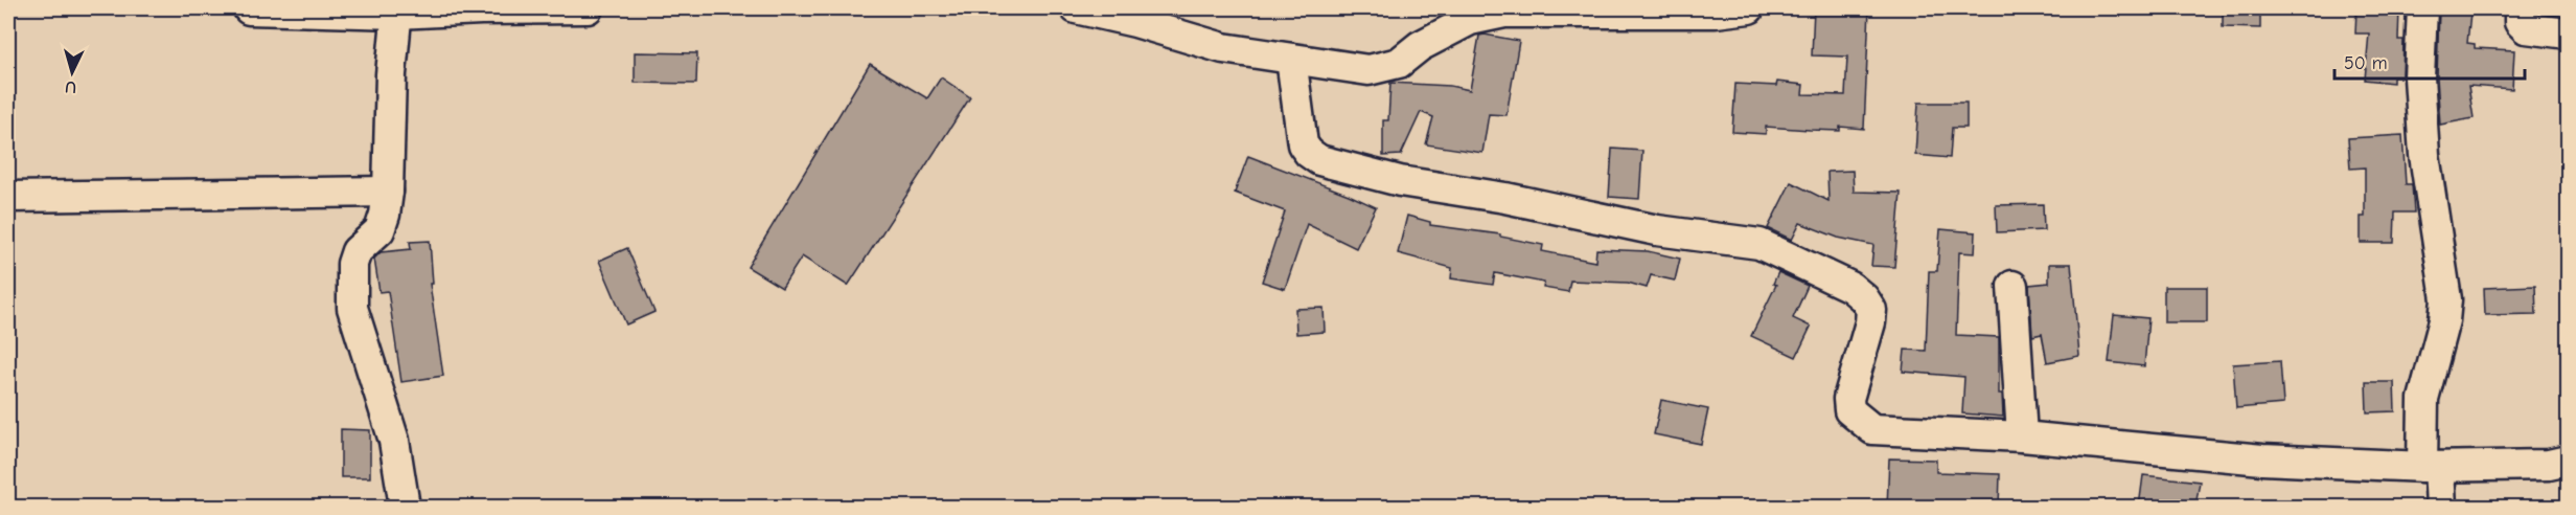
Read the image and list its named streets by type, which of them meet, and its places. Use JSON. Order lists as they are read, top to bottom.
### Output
{
  "scale_bar": "50 m",
  "north": "bottom"
}
